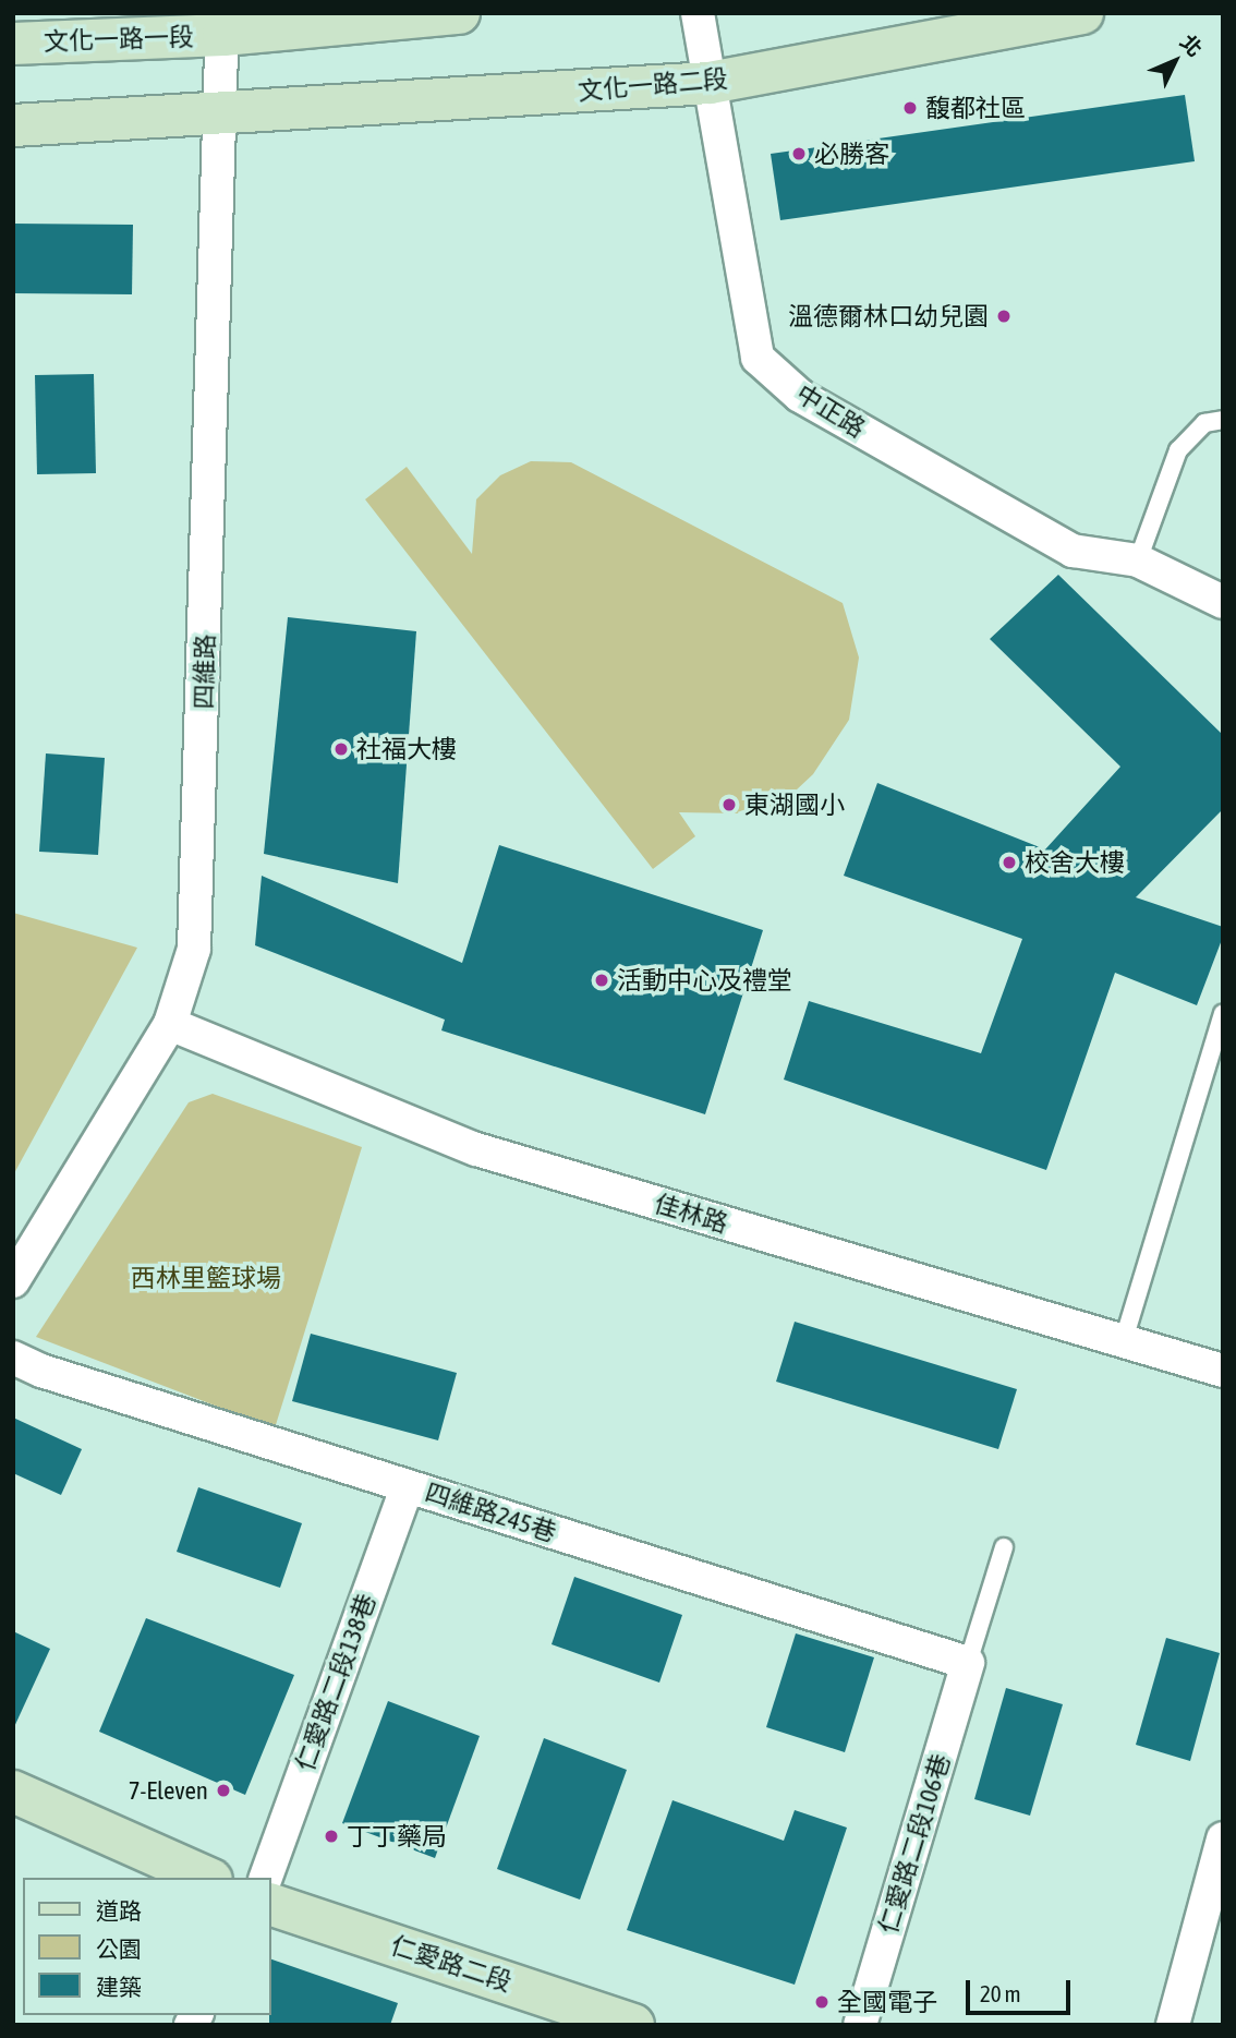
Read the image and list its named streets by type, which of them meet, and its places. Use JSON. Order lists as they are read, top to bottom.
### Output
{
  "streets": {
    "main road": ["文化一路一段", "文化一路二段", "仁愛路二段"],
    "street": [
      "中正路",
      "四維路",
      "佳林路",
      "四維路245巷",
      "仁愛路二段138巷",
      "仁愛路二段106巷"
    ]
  },
  "crossings": [
    ["文化一路一段", "四維路"],
    ["文化一路二段", "中正路"],
    ["文化一路二段", "四維路"],
    ["四維路", "佳林路"],
    ["四維路245巷", "仁愛路二段138巷"],
    ["四維路245巷", "仁愛路二段106巷"]
  ],
  "parks": ["西林里籃球場"],
  "places": [
    "馥都社區",
    "必勝客",
    "溫德爾林口幼兒園",
    "社福大樓",
    "東湖國小",
    "校舍大樓",
    "活動中心及禮堂",
    "7-Eleven",
    "丁丁藥局",
    "全國電子"
  ],
  "legend": ["道路", "公園", "建築"],
  "scale_bar": "20 m",
  "north": "top right"
}
